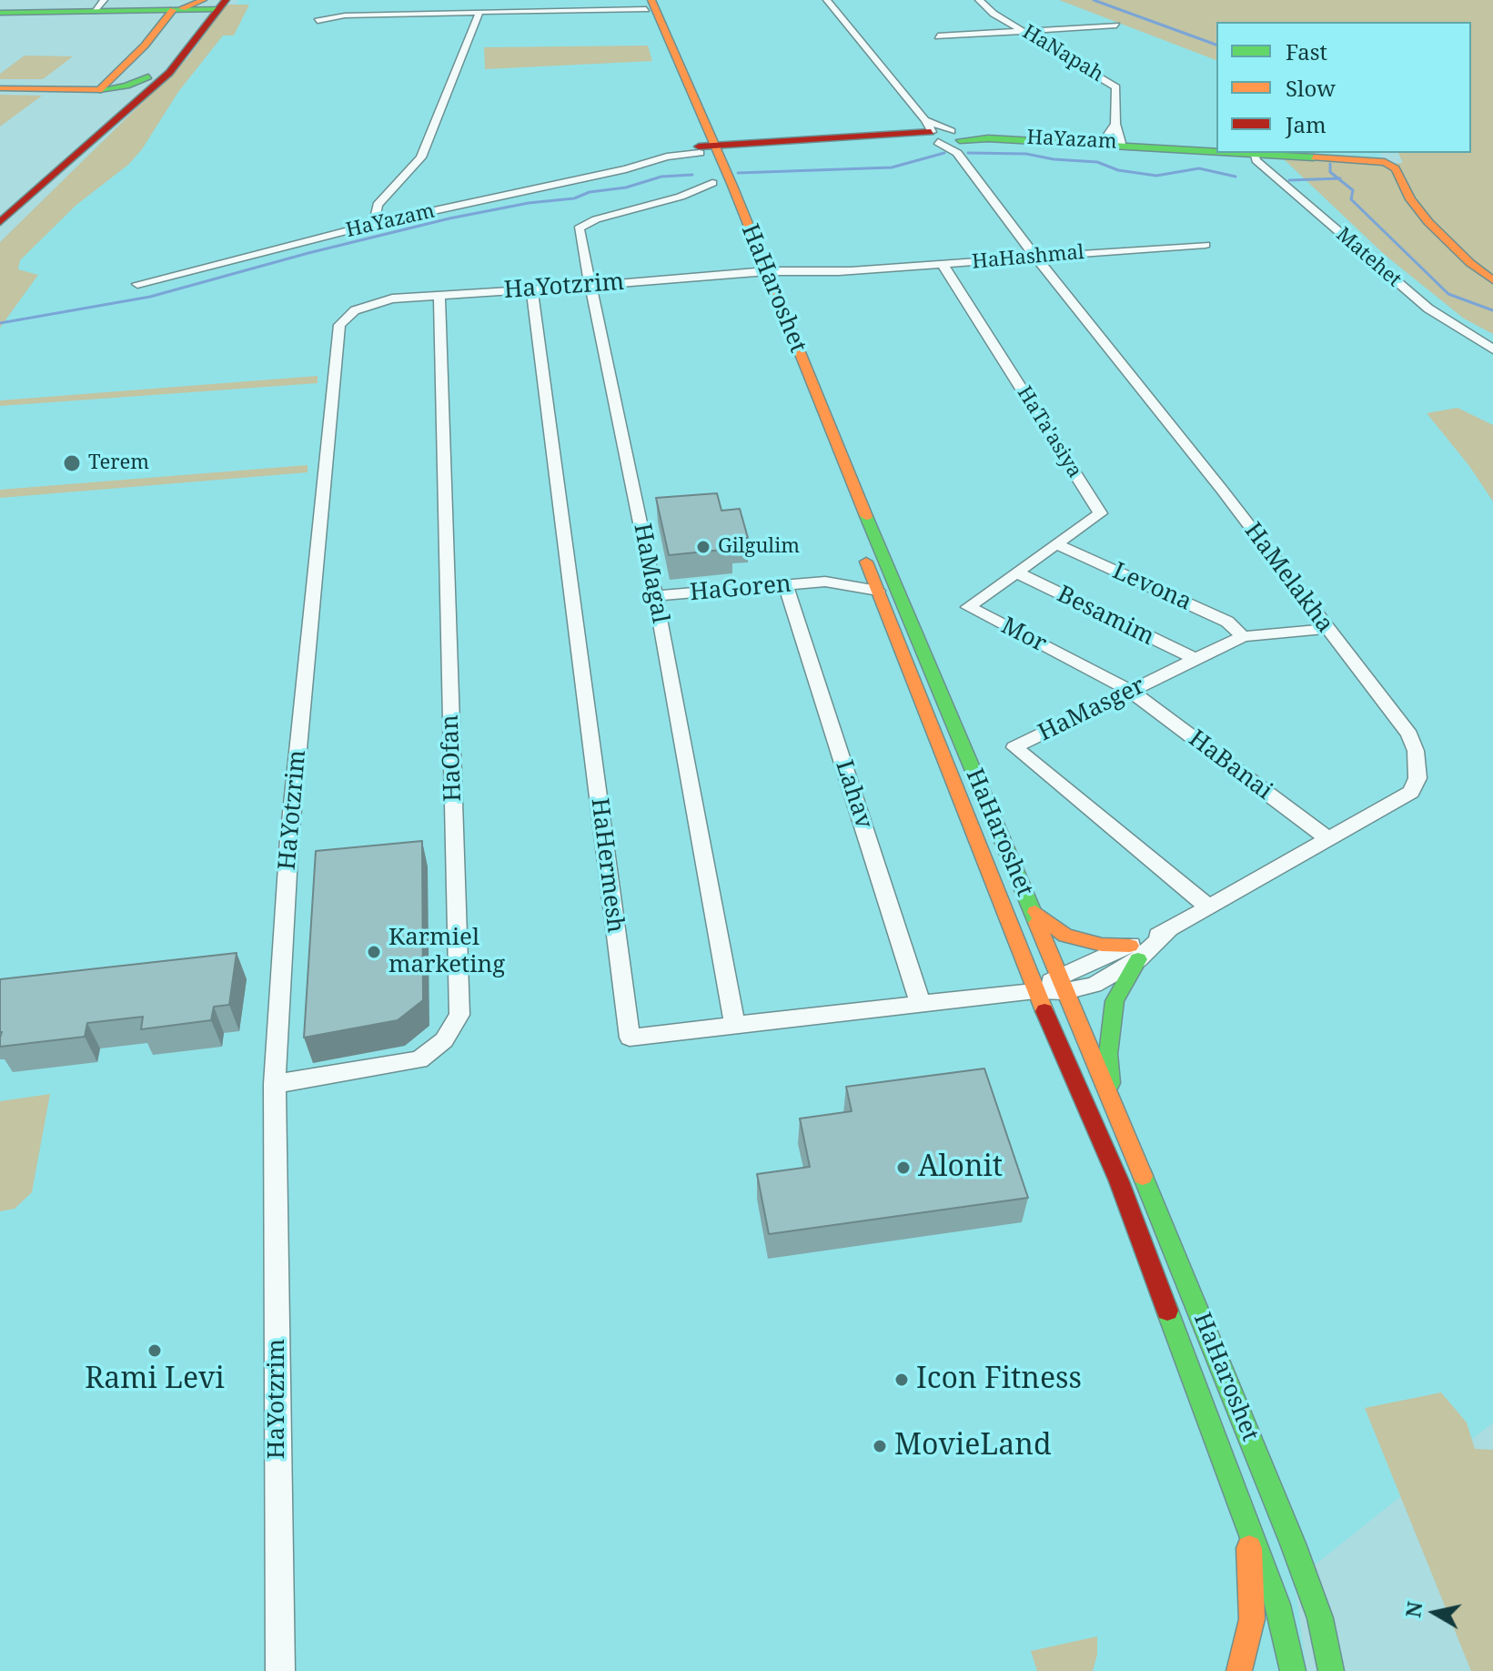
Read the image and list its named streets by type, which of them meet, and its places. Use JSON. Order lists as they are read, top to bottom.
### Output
{
  "streets": {
    "main road": ["HaYazam", "HaHaroshet"],
    "street": [
      "HaNapah",
      "HaHashmal",
      "Matehet",
      "HaYotzrim",
      "HaTa'asiya",
      "HaMagal",
      "HaMelakha",
      "Levona",
      "HaGoren",
      "Besamim",
      "Mor",
      "HaMasger",
      "HaOfan",
      "HaBanai",
      "Lahav",
      "HaHermesh"
    ]
  },
  "crossings": [
    ["HaNapah", "HaYazam"],
    ["HaYazam", "Matehet"],
    ["HaYazam", "HaHaroshet"],
    ["HaYazam", "HaMelakha"],
    ["HaHashmal", "HaYotzrim"],
    ["HaHashmal", "HaHaroshet"],
    ["HaHashmal", "HaTa'asiya"],
    ["HaHashmal", "HaMelakha"],
    ["HaYotzrim", "HaHaroshet"],
    ["HaYotzrim", "HaMagal"],
    ["HaYotzrim", "HaOfan"],
    ["HaYotzrim", "HaHermesh"],
    ["HaHaroshet", "HaMagal"],
    ["HaHaroshet", "HaMelakha"],
    ["HaHaroshet", "HaGoren"],
    ["HaHaroshet", "HaHermesh"],
    ["HaTa'asiya", "Levona"],
    ["HaTa'asiya", "Besamim"],
    ["HaTa'asiya", "Mor"],
    ["HaMagal", "HaGoren"],
    ["HaMagal", "HaHermesh"],
    ["HaMelakha", "HaMasger"],
    ["HaMelakha", "HaBanai"],
    ["HaMelakha", "HaHermesh"],
    ["Levona", "HaMasger"],
    ["HaGoren", "Lahav"],
    ["Besamim", "Mor"],
    ["Besamim", "HaMasger"],
    ["Mor", "HaMasger"],
    ["Mor", "HaBanai"],
    ["HaMasger", "HaBanai"],
    ["Lahav", "HaHermesh"]
  ],
  "places": [
    "Terem",
    "Gilgulim",
    "Karmiel marketing",
    "Alonit",
    "Rami Levi",
    "Icon Fitness",
    "MovieLand"
  ],
  "legend": ["Fast", "Slow", "Jam"],
  "north": "left"
}
